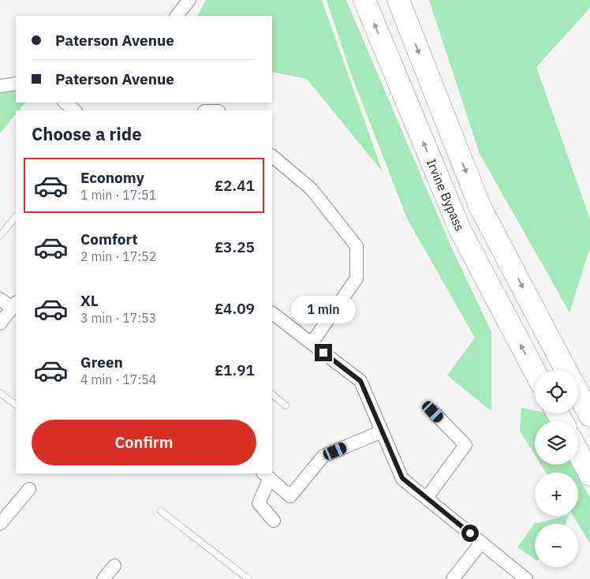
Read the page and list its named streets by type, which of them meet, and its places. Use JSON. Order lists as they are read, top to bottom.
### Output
{
  "streets": {
    "highway": ["Irvine Bypass"]
  },
  "page": {
    "banner": ["Paterson Avenue", "Paterson Avenue"],
    "heading": "Choose a ride",
    "list": [
      {
        "name": "Economy",
        "note": "1 min · 17:51",
        "value": "£2.41"
      },
      {
        "name": "Comfort",
        "note": "2 min · 17:52",
        "value": "£3.25"
      },
      {
        "name": "XL",
        "note": "3 min · 17:53",
        "value": "£4.09"
      },
      {
        "name": "Green",
        "note": "4 min · 17:54",
        "value": "£1.91"
      }
    ],
    "bubble": "1 min",
    "map_buttons": ["+", "−"],
    "buttons": "Confirm"
  }
}
